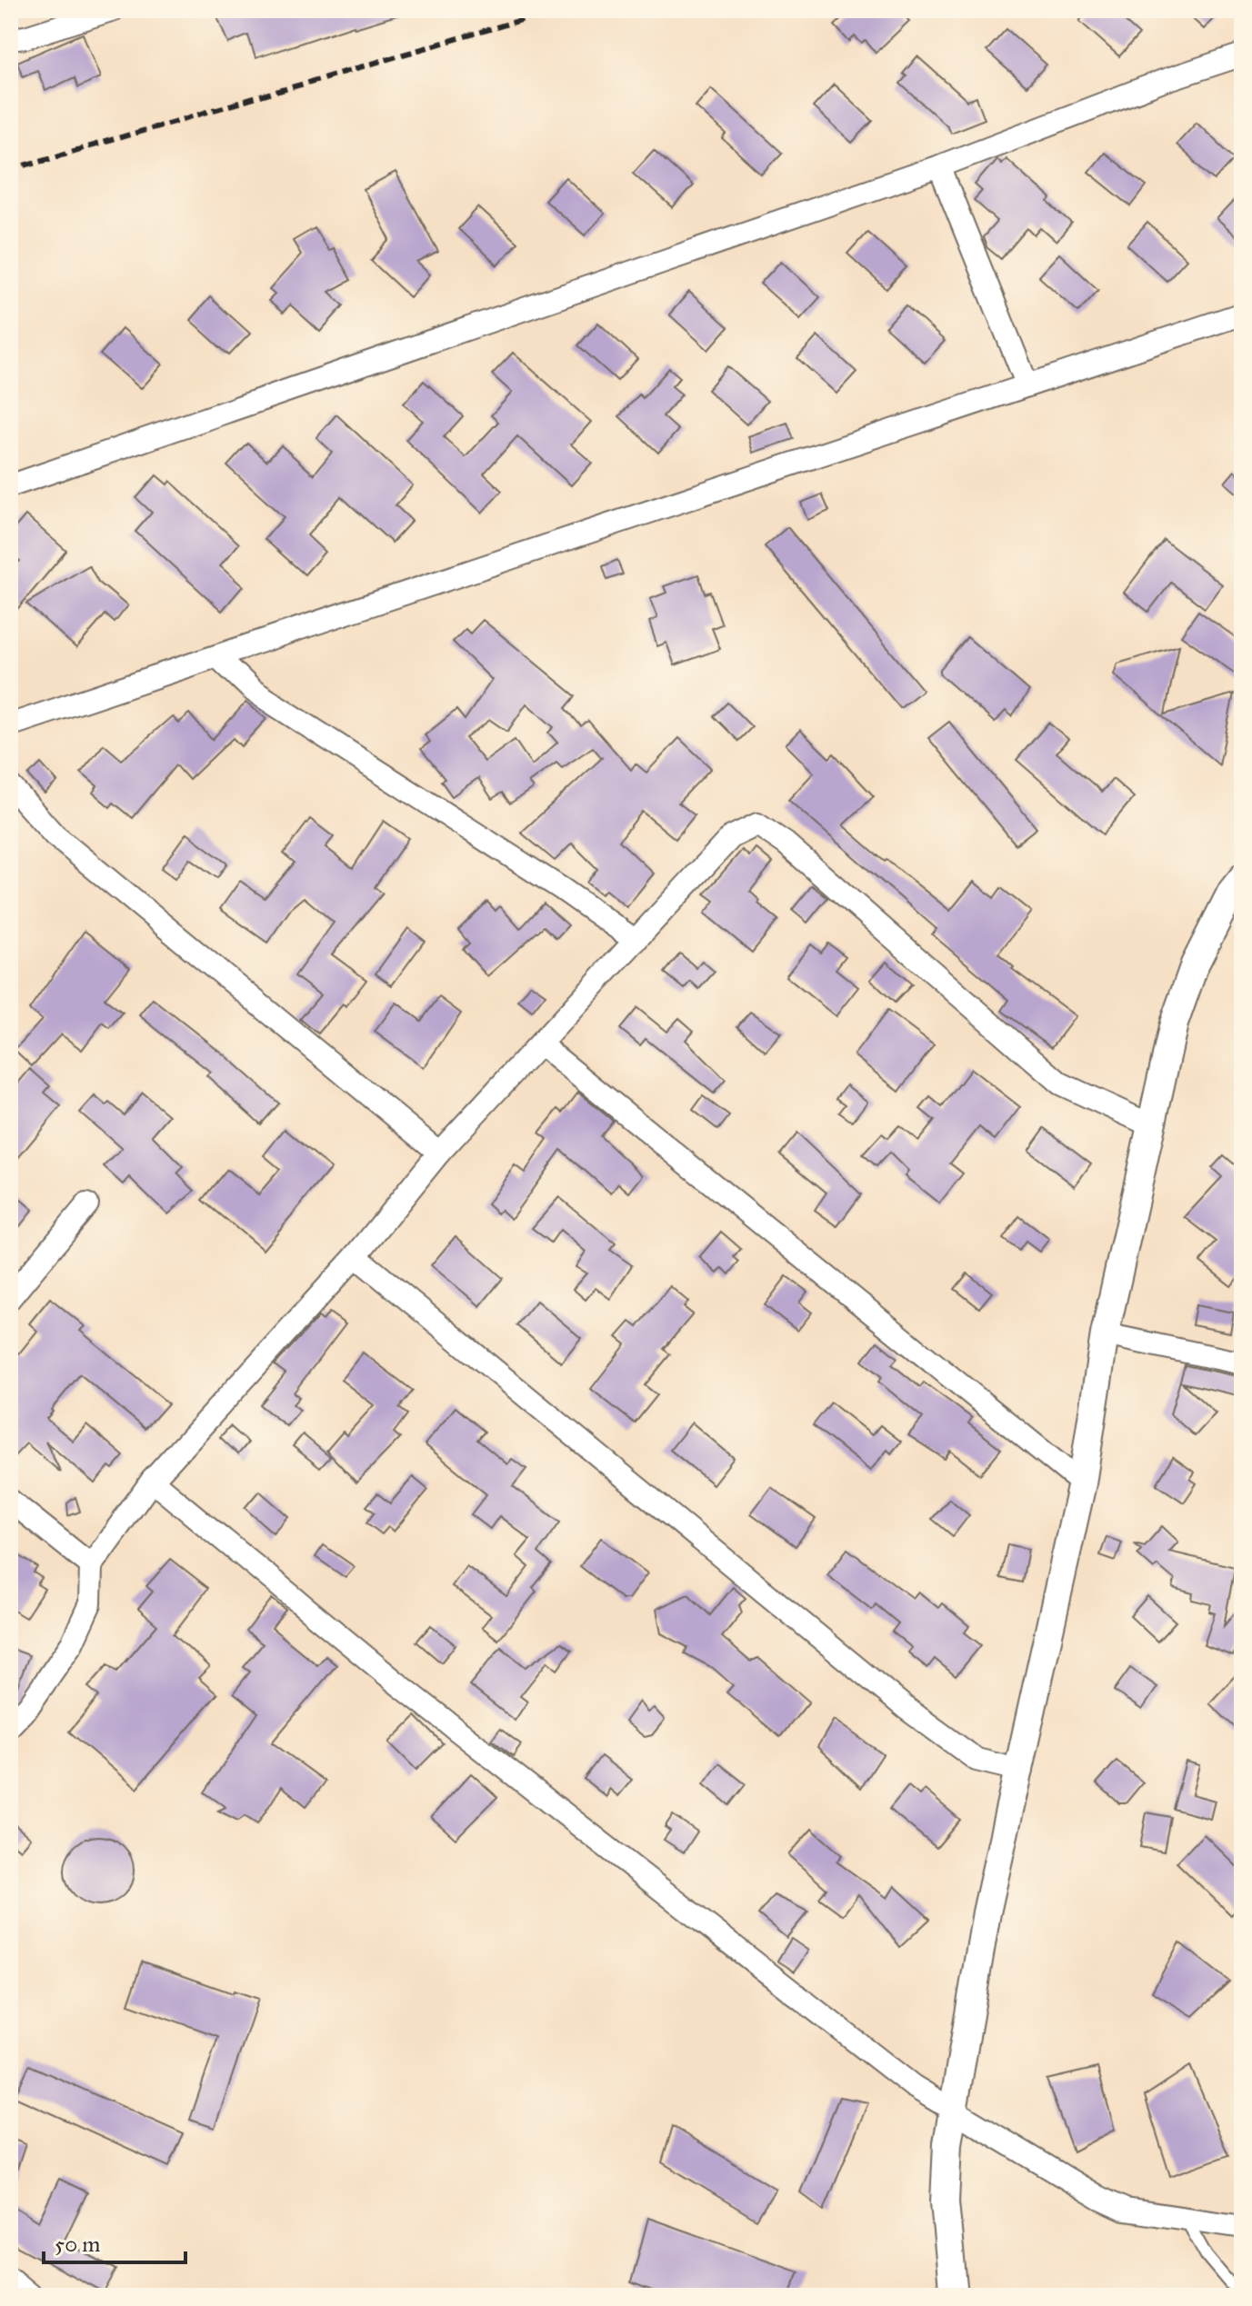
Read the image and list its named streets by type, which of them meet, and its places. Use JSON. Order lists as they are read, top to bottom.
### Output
{
  "scale_bar": "50 m"
}
